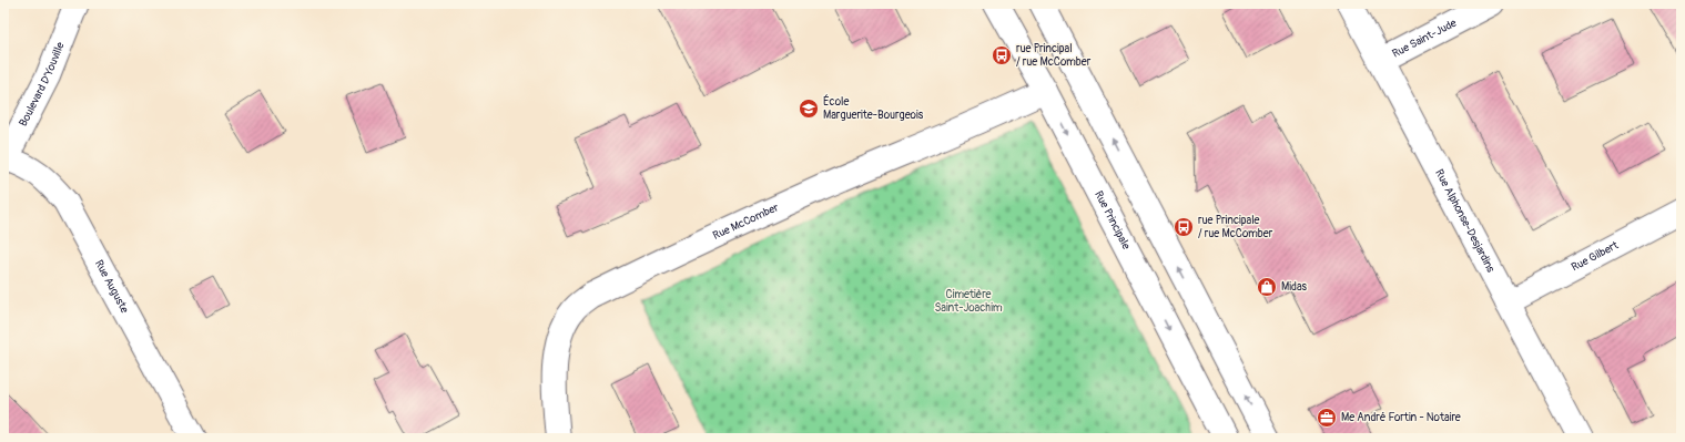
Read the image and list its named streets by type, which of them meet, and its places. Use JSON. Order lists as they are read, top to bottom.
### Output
{
  "streets": {
    "street": [
      "Rue Saint-Jude",
      "Boulevard D'Youville",
      "Rue Principale",
      "Rue McComber",
      "Rue Alphonse-Desjardins",
      "Rue Gilbert",
      "Rue Auguste"
    ]
  },
  "crossings": [
    ["Rue Saint-Jude", "Rue Alphonse-Desjardins"],
    ["Boulevard D'Youville", "Rue Auguste"],
    ["Rue Principale", "Rue McComber"],
    ["Rue Alphonse-Desjardins", "Rue Gilbert"]
  ],
  "parks": ["Cimetière Saint-Joachim"],
  "places": {
    "bus stop": ["rue Principal / rue McComber", "rue Principale / rue McComber"],
    "school or university": ["École Marguerite-Bourgeois"],
    "shop": ["Midas"],
    "office": ["Me André Fortin - Notaire"]
  }
}
